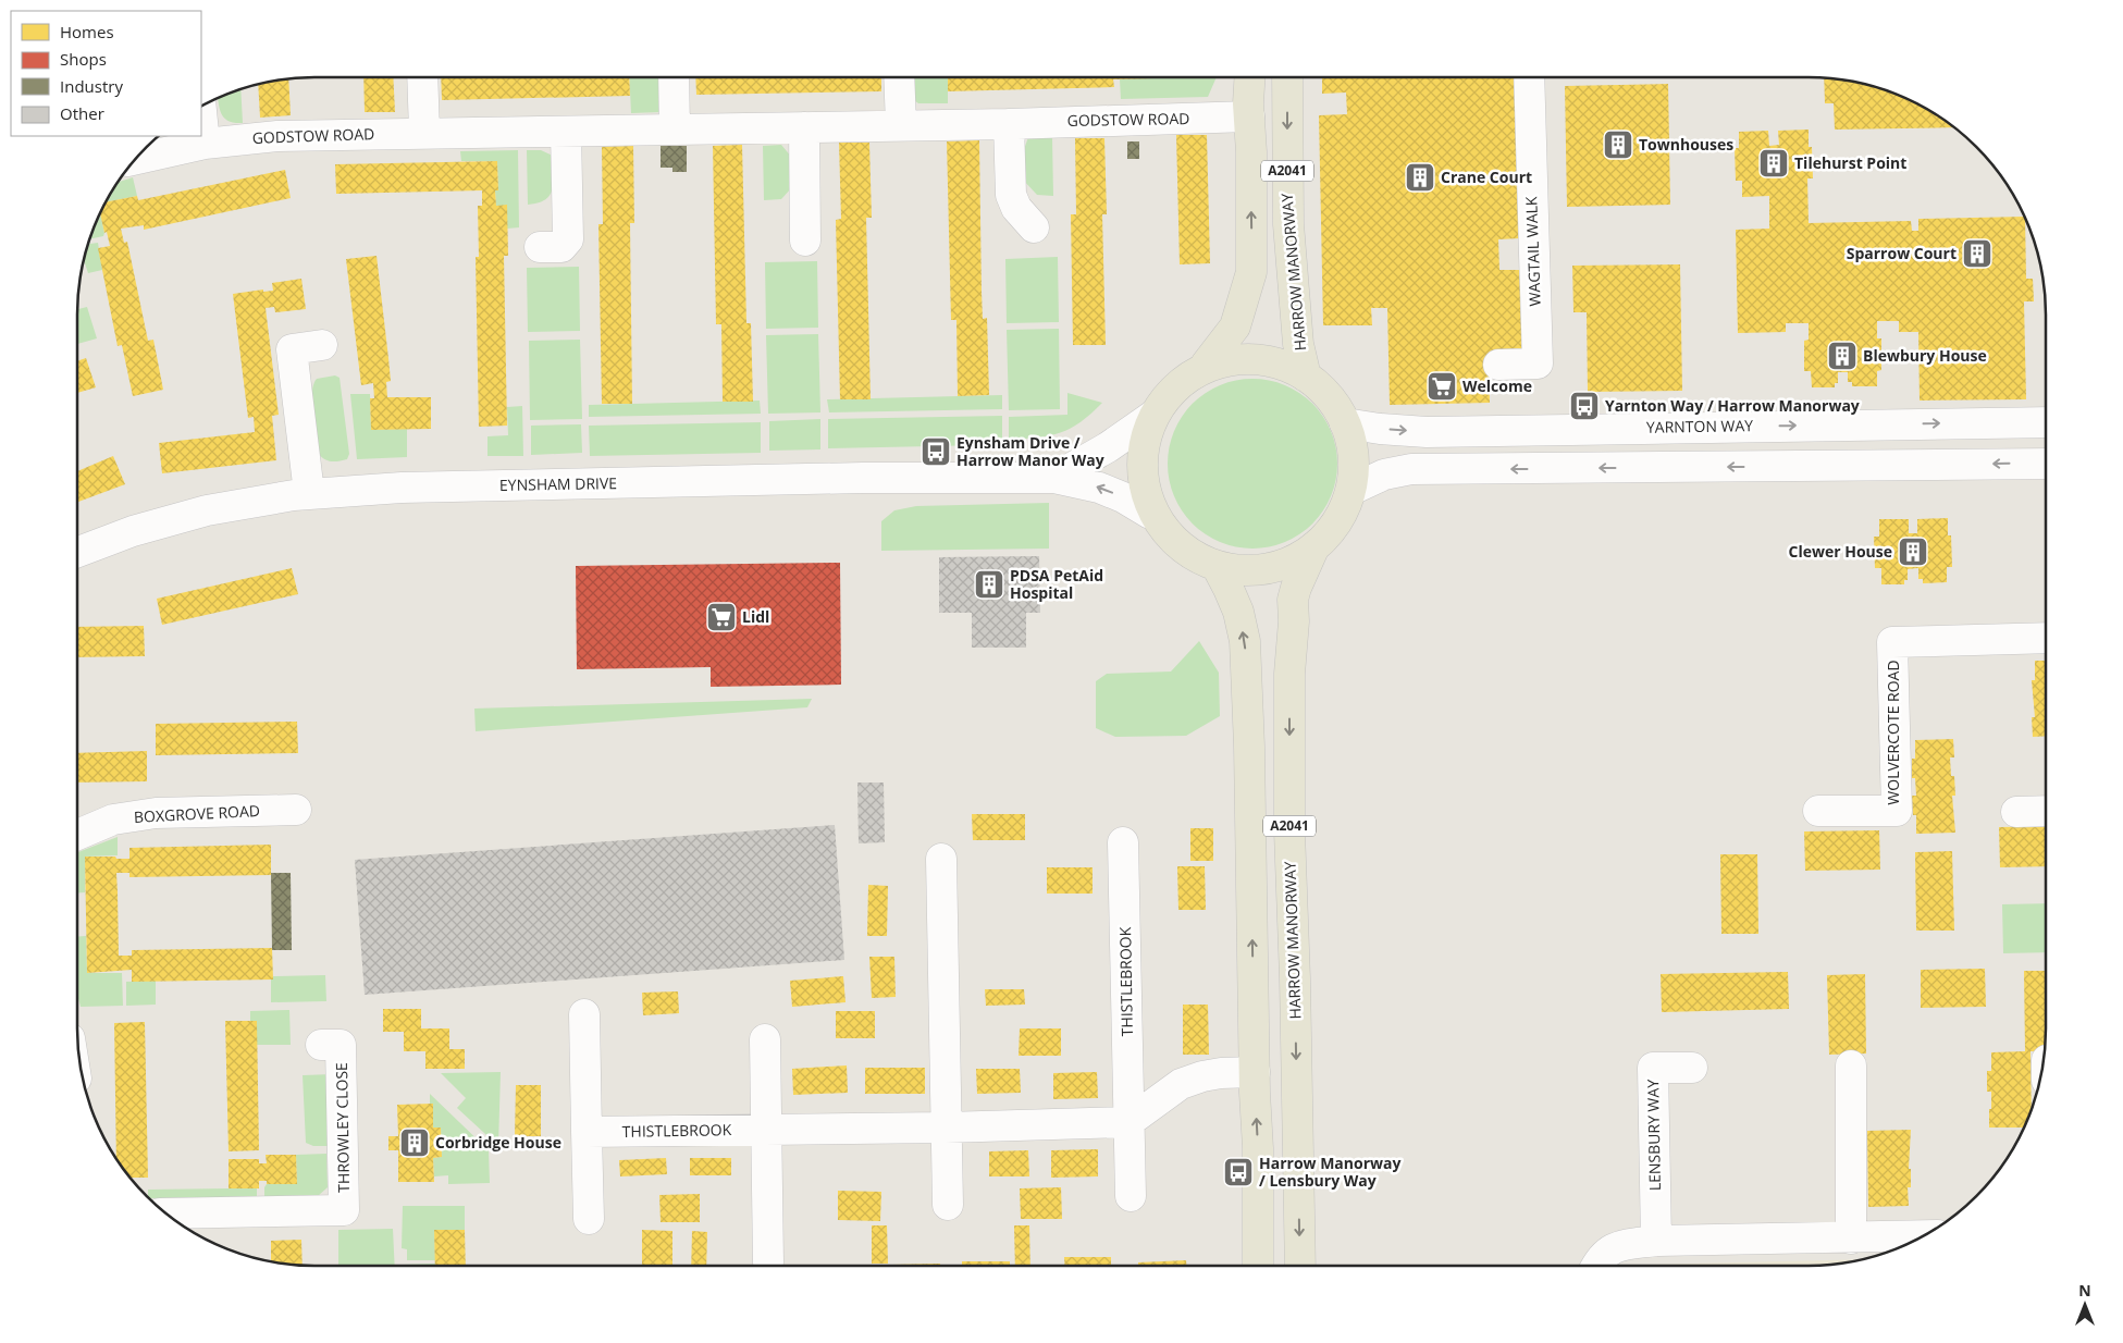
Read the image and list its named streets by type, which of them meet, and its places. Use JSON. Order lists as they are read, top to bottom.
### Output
{
  "streets": {
    "main road": ["A2041", "HARROW MANORWAY"],
    "street": [
      "GODSTOW ROAD",
      "WAGTAIL WALK",
      "YARNTON WAY",
      "EYNSHAM DRIVE",
      "WOLVERCOTE ROAD",
      "BOXGROVE ROAD",
      "THISTLEBROOK",
      "THROWLEY CLOSE",
      "LENSBURY WAY"
    ]
  },
  "crossings": [
    ["GODSTOW ROAD", "A2041"],
    ["A2041", "HARROW MANORWAY"],
    ["A2041", "YARNTON WAY"],
    ["A2041", "EYNSHAM DRIVE"]
  ],
  "places": {
    "building": [
      "Townhouses",
      "Tilehurst Point",
      "Crane Court",
      "Sparrow Court",
      "Blewbury House",
      "Clewer House",
      "PDSA PetAid Hospital",
      "Corbridge House"
    ],
    "supermarket": ["Welcome", "Lidl"],
    "bus stop": ["Yarnton Way / Harrow Manorway", "Eynsham Drive / Harrow Manor Way", "Harrow Manorway / Lensbury Way"]
  },
  "legend": [
    "Homes",
    "Shops",
    "Industry",
    "Other"
  ],
  "north": "top"
}
